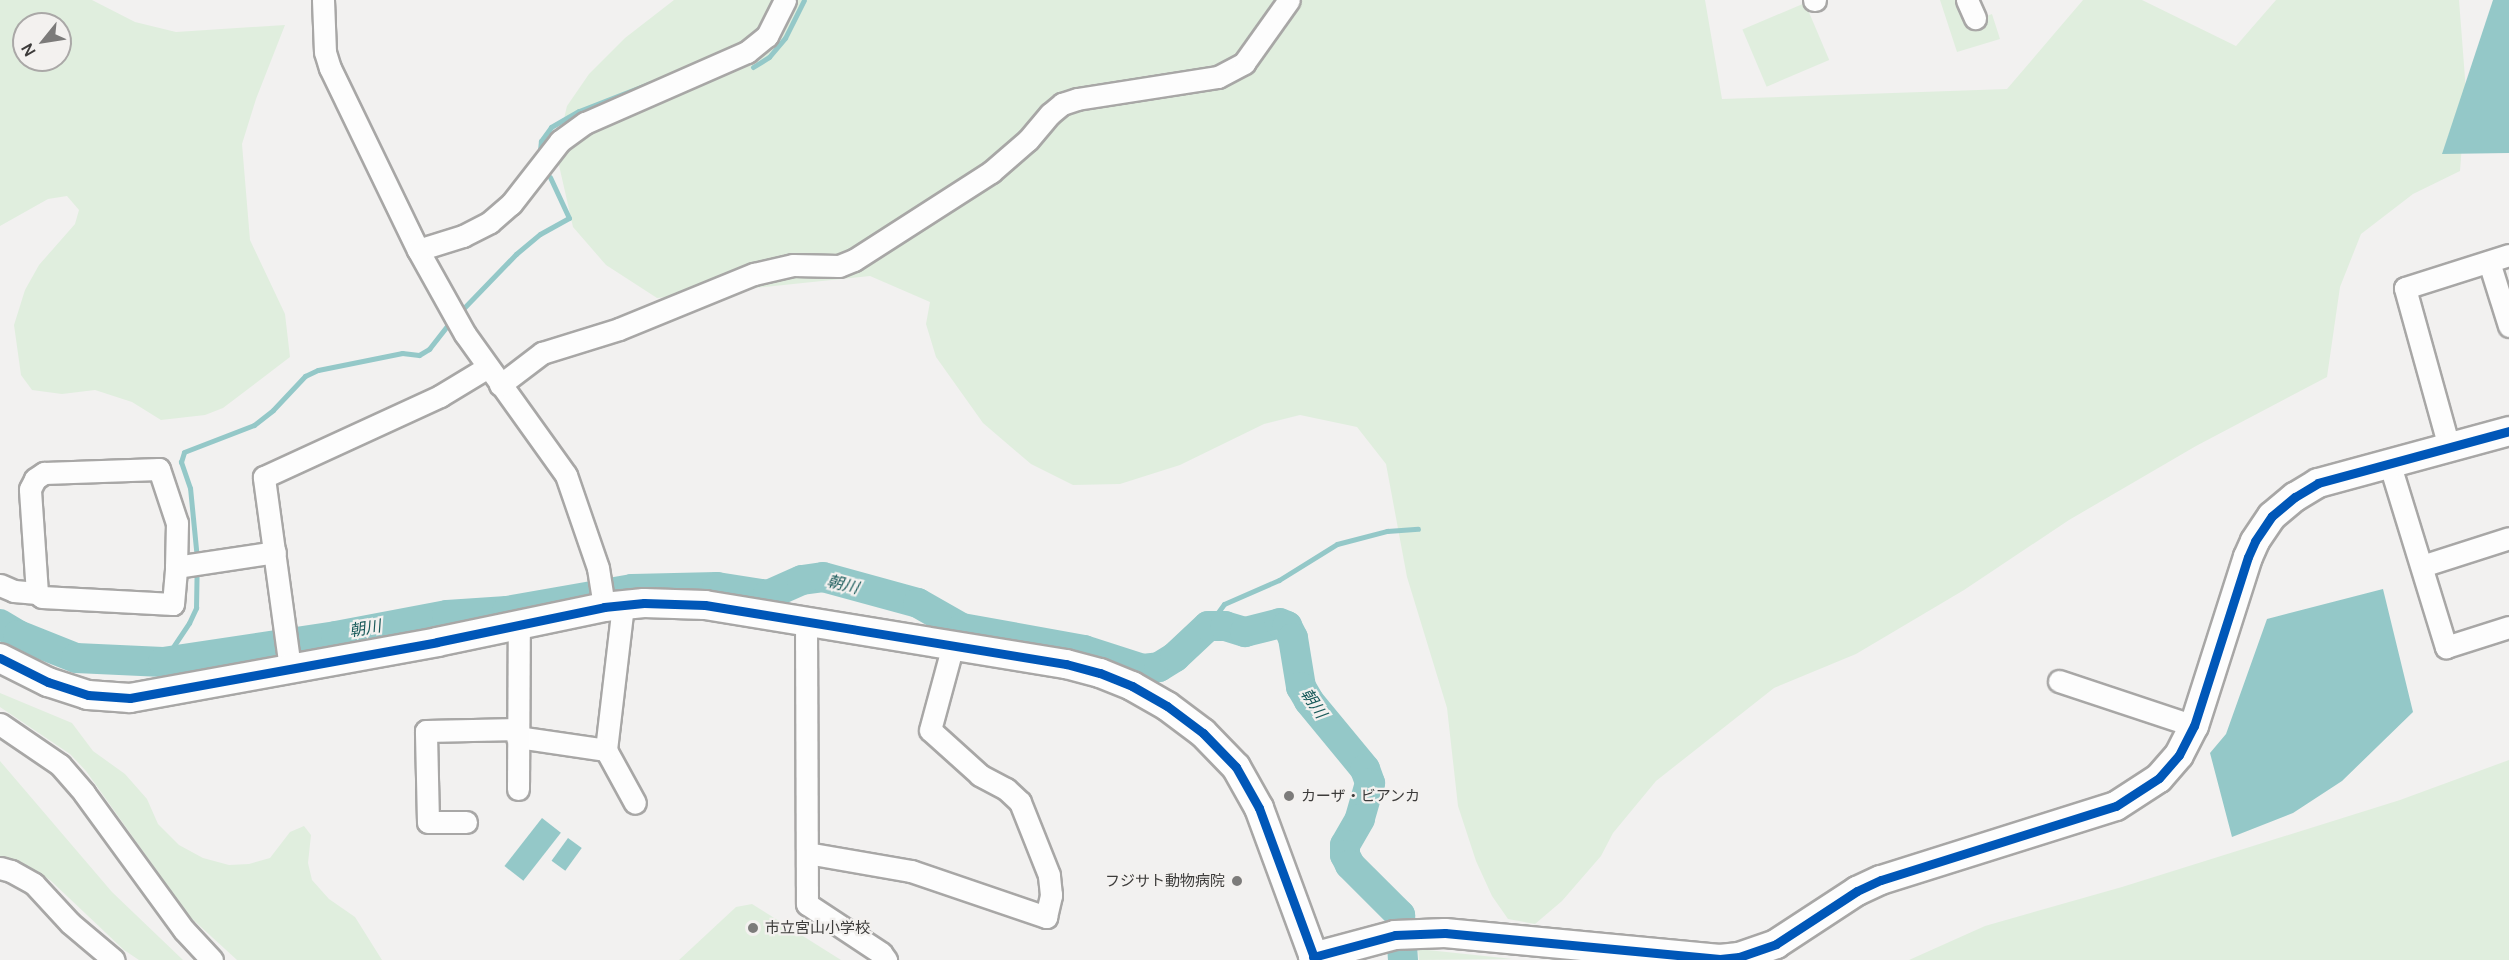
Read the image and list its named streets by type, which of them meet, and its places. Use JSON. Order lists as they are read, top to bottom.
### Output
{
  "water": ["朝川"],
  "places": ["カーザ・ビアンカ", "フジサト動物病院", "市立宮山小学校"],
  "north": "bottom left"
}
